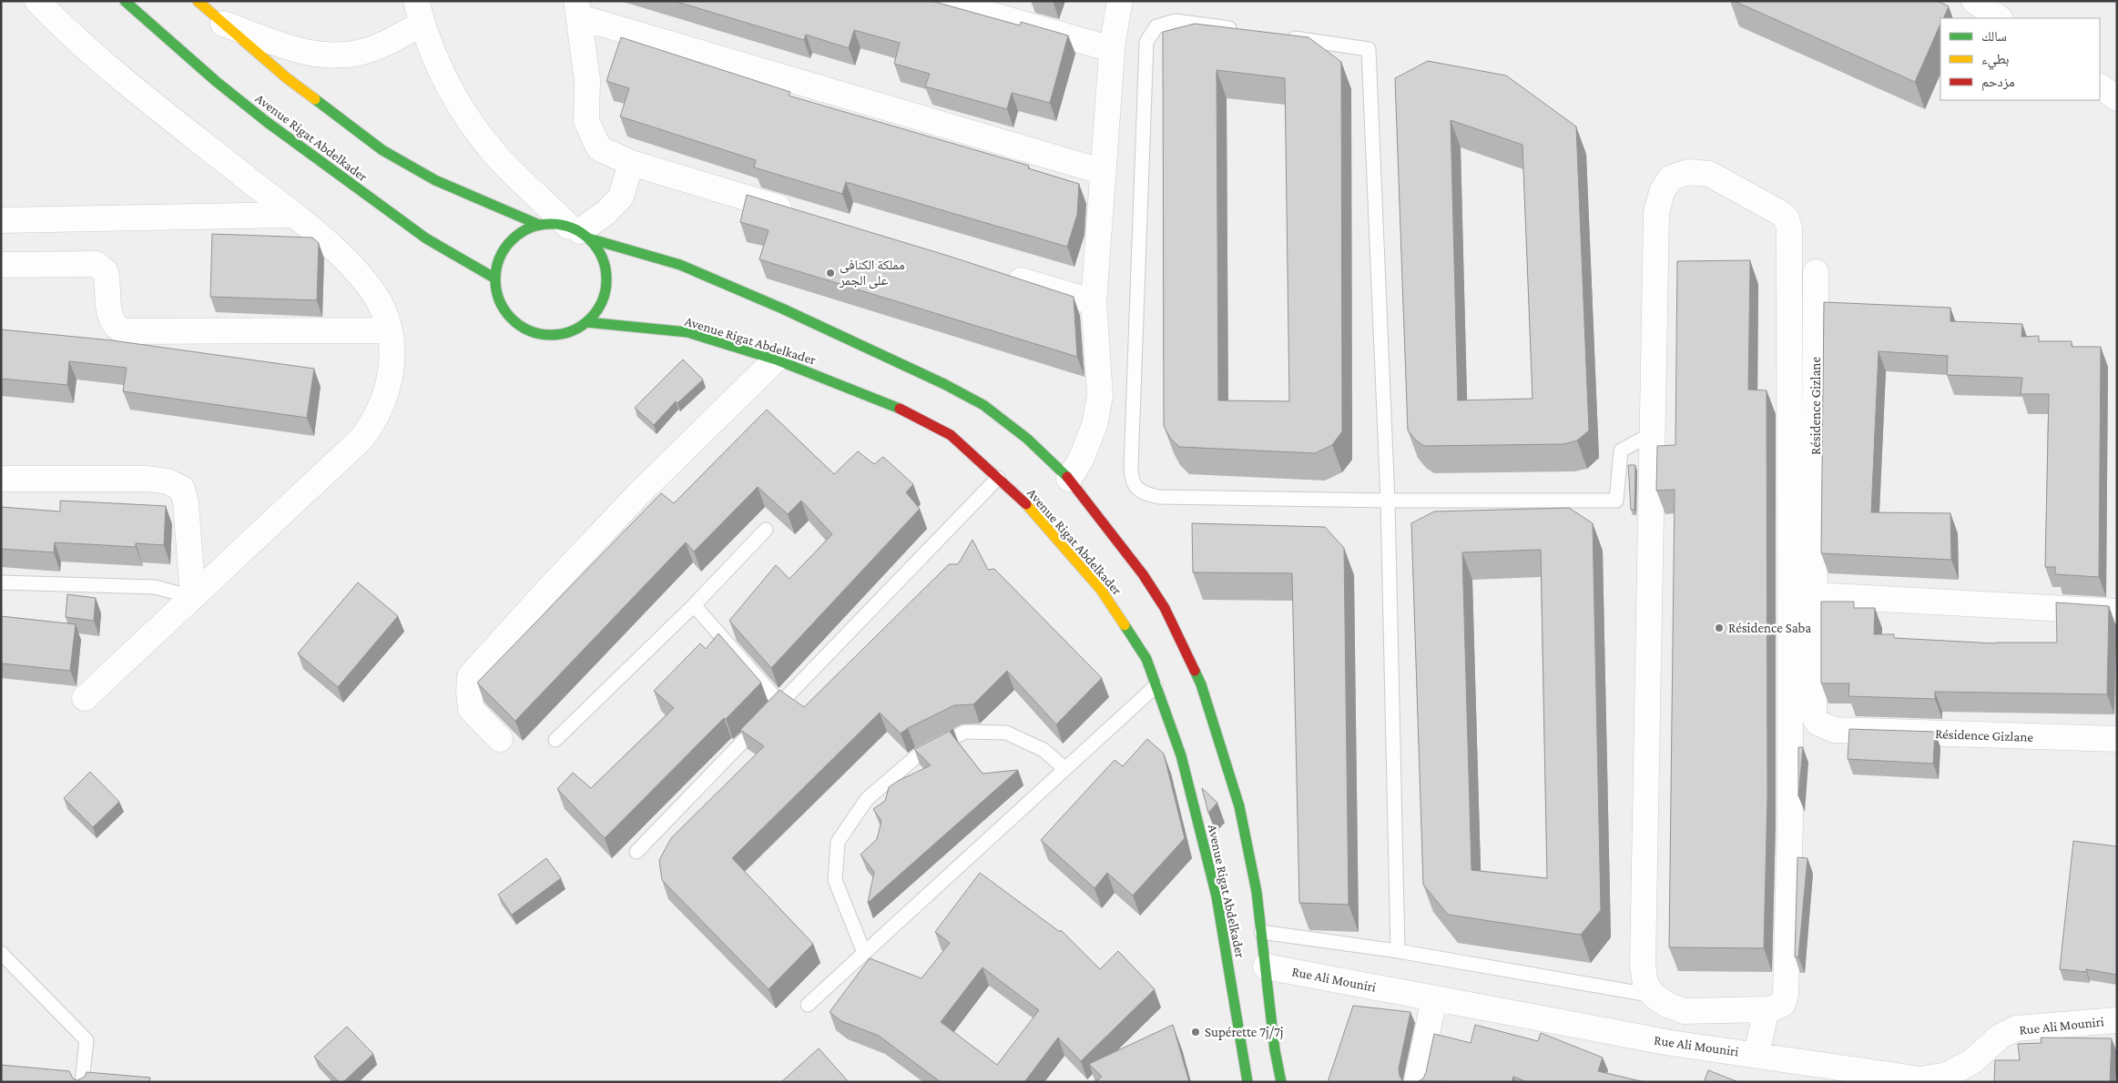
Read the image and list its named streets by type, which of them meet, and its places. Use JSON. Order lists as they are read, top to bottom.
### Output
{
  "streets": {
    "street": ["Avenue Rigat Abdelkader", "Résidence Gizlane", "Rue Ali Mouniri"]
  },
  "places": ["مملكة الكنافى على الجمر", "Résidence Saba", "Supérette 7j/7j"],
  "legend": ["سالك", "بطيء", "مزدحم"]
}
